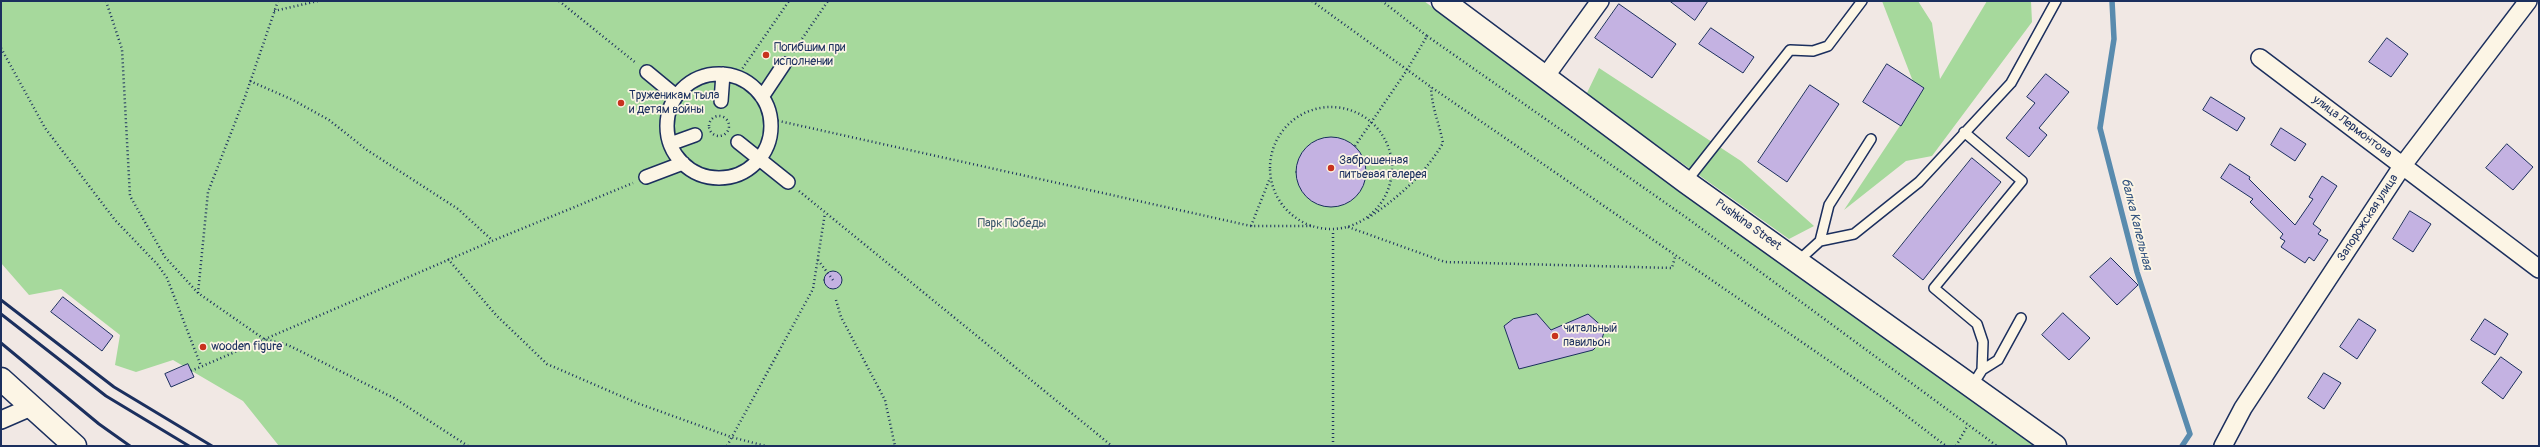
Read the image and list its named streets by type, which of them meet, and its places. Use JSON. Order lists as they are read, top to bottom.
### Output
{
  "streets": {
    "street": ["улица Лермонтова", "Запорожская улица", "Pushkina Street"]
  },
  "crossings": [
    ["улица Лермонтова", "Запорожская улица"]
  ],
  "water": ["балка Капельная"],
  "parks": ["Парк Победы"],
  "places": [
    "Погибшим при исполнении",
    "Труженикам тыла и детям войны",
    "Заброшенная питьевая галерея",
    "читальный павильон",
    "wooden figure"
  ]
}
